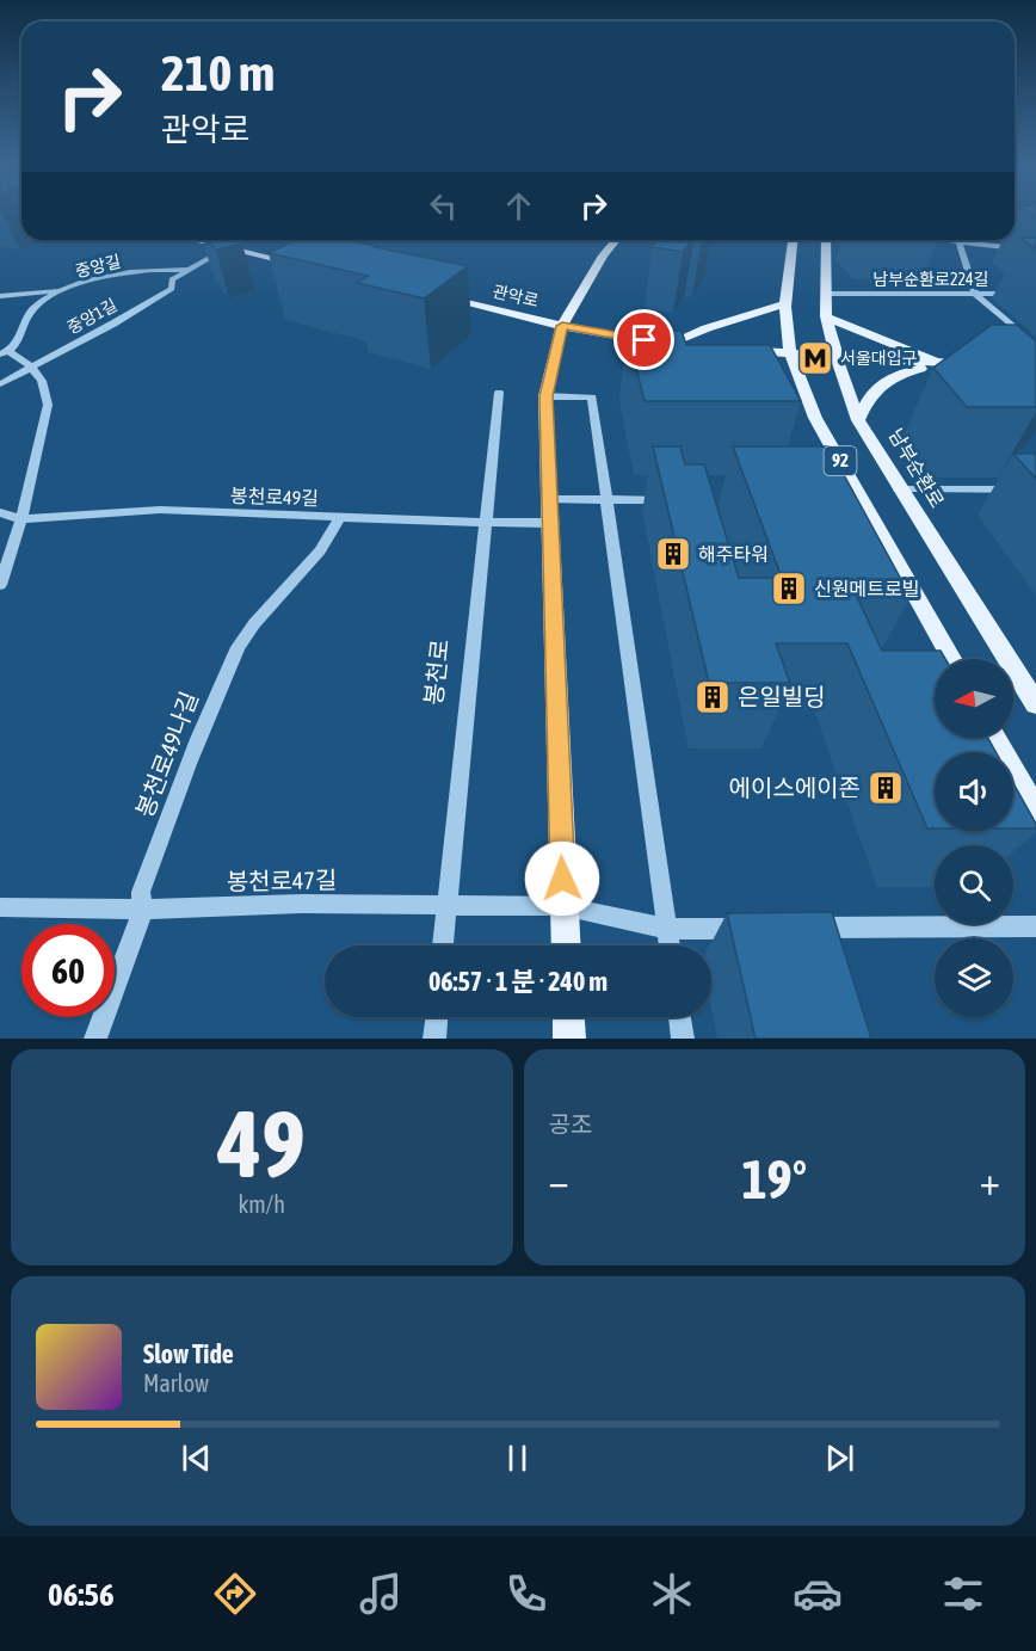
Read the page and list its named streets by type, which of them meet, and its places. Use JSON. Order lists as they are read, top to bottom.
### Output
{
  "streets": {
    "main road": ["관악로", "92", "남부순환로"],
    "street": [
      "중앙길",
      "남부순환로224길",
      "중앙1길",
      "봉천로49길",
      "봉천로",
      "봉천로49나길",
      "봉천로47길"
    ]
  },
  "crossings": [
    ["중앙길", "중앙1길"],
    ["남부순환로224길", "남부순환로"],
    ["봉천로49길", "봉천로"],
    ["봉천로49길", "봉천로49나길"],
    ["봉천로", "봉천로47길"],
    ["봉천로49나길", "봉천로47길"]
  ],
  "places": {
    "metro station": ["서울대입구"],
    "building": [
      "해주타워",
      "신원메트로빌",
      "은일빌딩",
      "에이스에이존"
    ]
  },
  "north": "left",
  "page": {
    "turn": ["210 m", "관악로"],
    "limit": "60",
    "trip": "06:57 · 1 분 · 240 m",
    "tile": [
      ["49", "km/h"],
      "공조"
    ],
    "heat": ["−", "19°", "+"],
    "song": ["Slow Tide", "Marlow"],
    "tabs": "06:56"
  }
}
